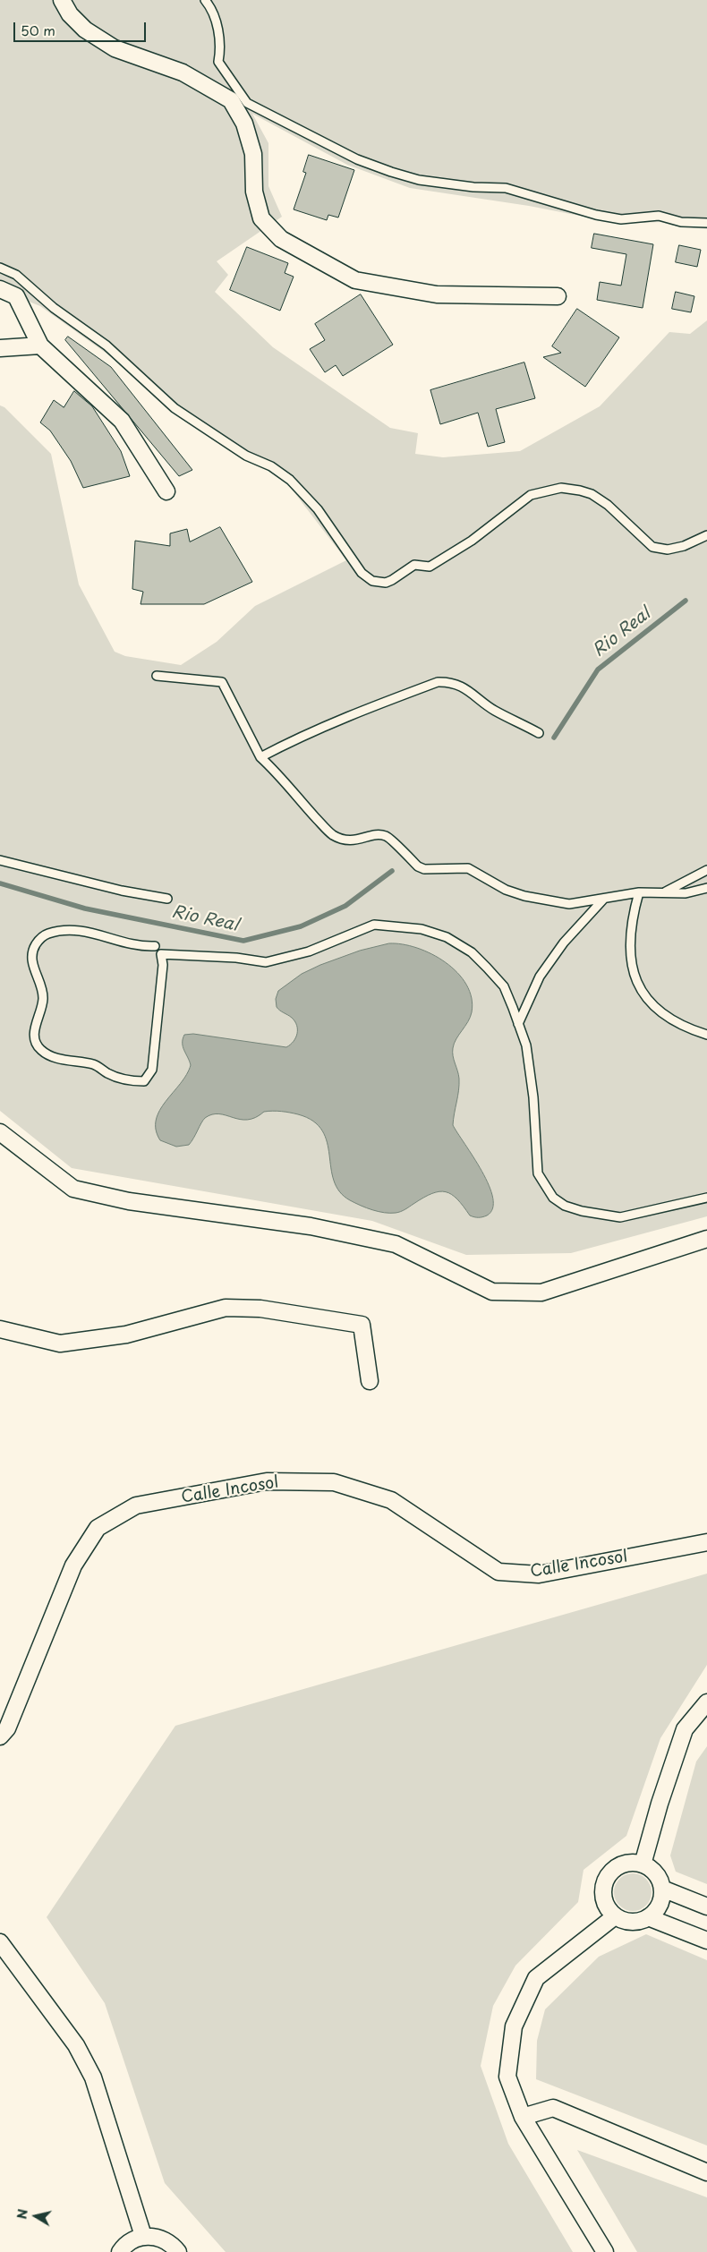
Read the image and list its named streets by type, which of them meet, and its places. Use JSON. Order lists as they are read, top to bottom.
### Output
{
  "streets": {
    "street": ["Calle Incosol"]
  },
  "water": ["Rio Real"],
  "scale_bar": "50 m",
  "north": "left"
}
